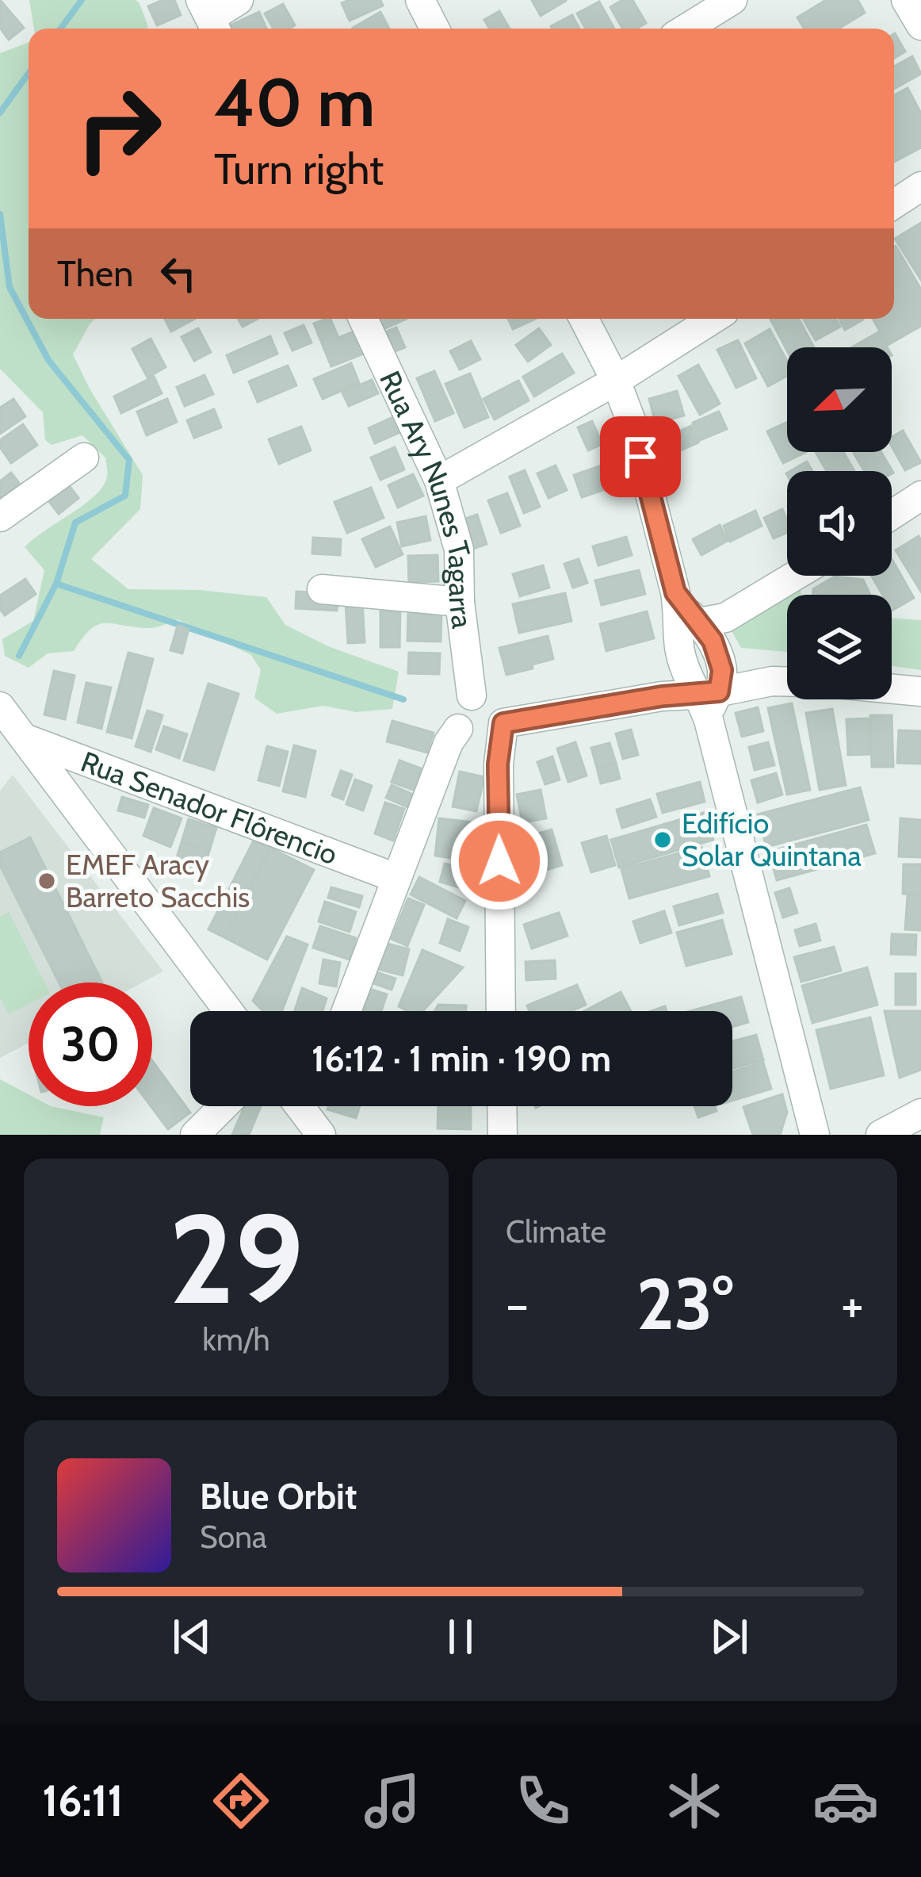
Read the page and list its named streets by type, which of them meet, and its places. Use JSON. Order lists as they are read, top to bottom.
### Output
{
  "streets": {
    "street": ["Rua Ary Nunes Tagarra", "Rua Senador Flôrencio"]
  },
  "places": ["Edifício Solar Quintana", "EMEF Aracy Barreto Sacchis"],
  "north": "bottom left",
  "page": {
    "turn": ["40 m", "Turn right"],
    "then": "Then",
    "limit": "30",
    "trip": "16:12 · 1 min · 190 m",
    "tile": [
      ["29", "km/h"],
      "Climate"
    ],
    "heat": ["−", "23°", "+"],
    "song": ["Blue Orbit", "Sona"],
    "tabs": "16:11"
  }
}
